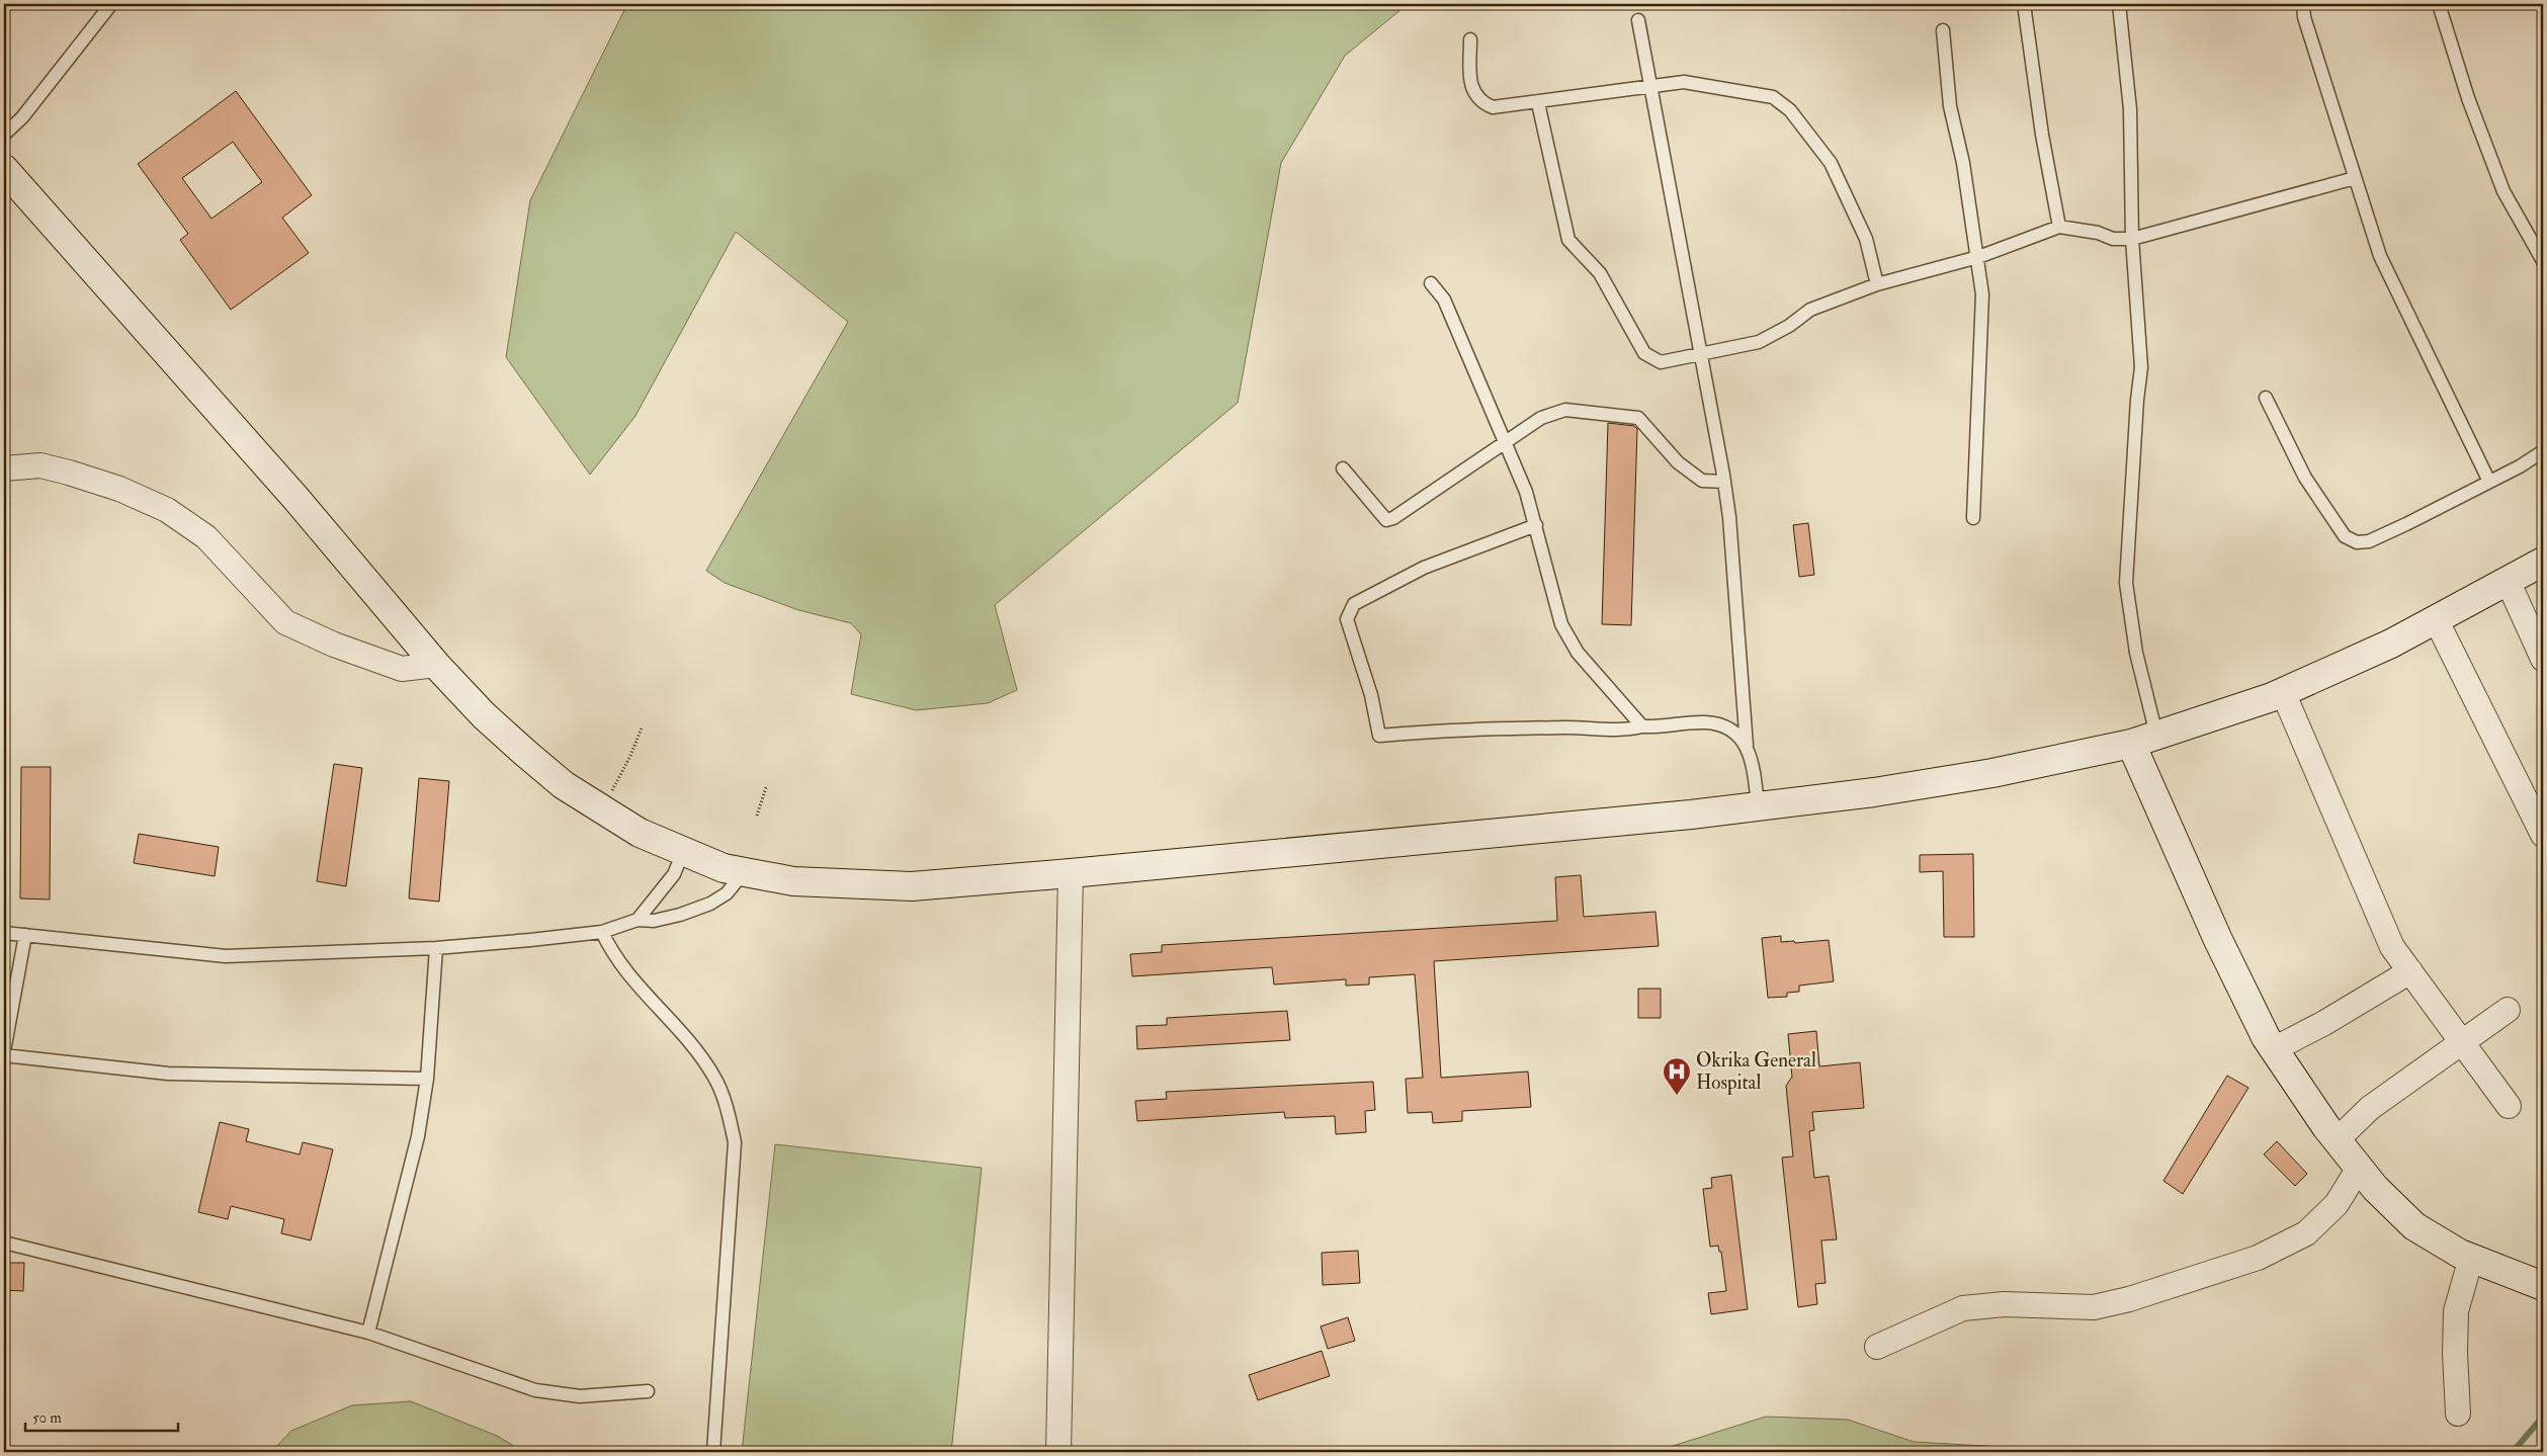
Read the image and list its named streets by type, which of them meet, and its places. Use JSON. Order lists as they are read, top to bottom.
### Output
{
  "places": {
    "hospital": ["Okrika General Hospital"]
  },
  "scale_bar": "50 m"
}
